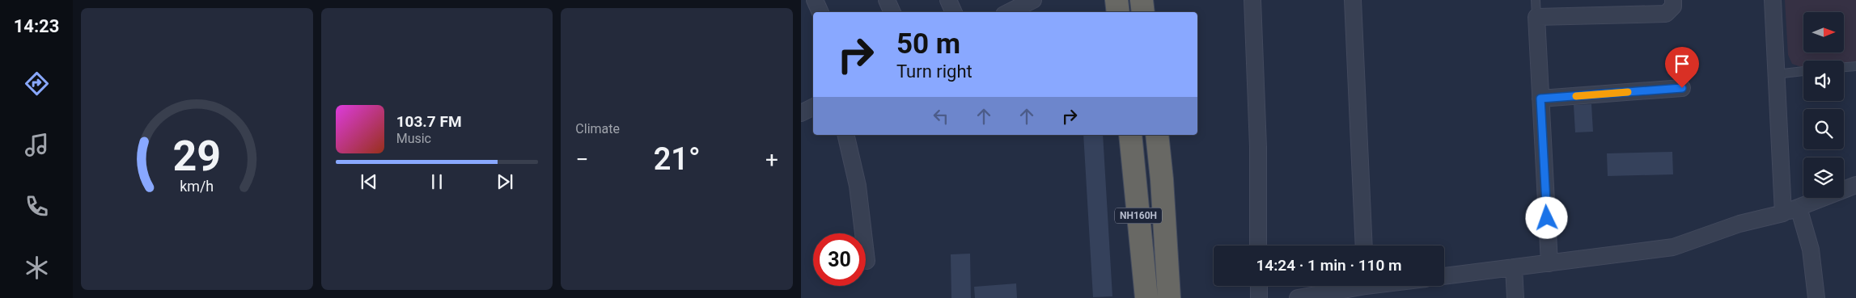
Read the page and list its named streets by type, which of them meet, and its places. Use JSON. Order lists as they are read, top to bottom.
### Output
{
  "streets": {
    "highway": ["NH160H"]
  },
  "north": "right",
  "page": {
    "tabs": "14:23",
    "tile": "Climate",
    "turn": ["50 m", "Turn right"],
    "song": ["103.7 FM", "Music"],
    "heat": ["−", "21°", "+"],
    "limit": "30",
    "trip": "14:24 · 1 min · 110 m",
    "gauge": ["29", "km/h"]
  }
}
